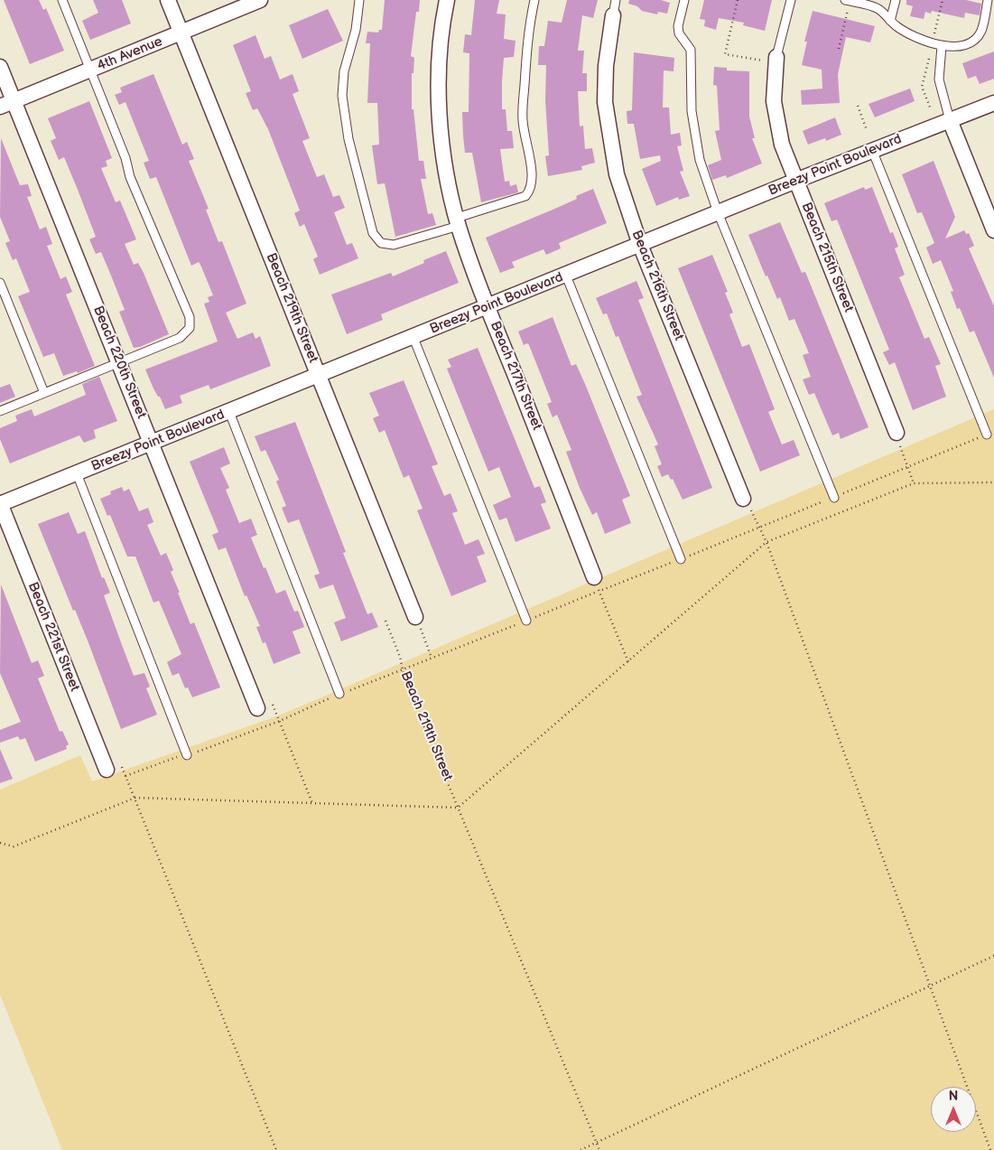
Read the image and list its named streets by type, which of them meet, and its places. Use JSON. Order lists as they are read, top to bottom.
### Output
{
  "streets": {
    "street": [
      "4th Avenue",
      "Breezy Point Boulevard",
      "Beach 215th Street",
      "Beach 216th Street",
      "Beach 219th Street",
      "Beach 220th Street",
      "Beach 217th Street",
      "Beach 221st Street"
    ]
  },
  "crossings": [
    ["4th Avenue", "Beach 219th Street"],
    ["4th Avenue", "Beach 220th Street"],
    ["Breezy Point Boulevard", "Beach 215th Street"],
    ["Breezy Point Boulevard", "Beach 216th Street"],
    ["Breezy Point Boulevard", "Beach 219th Street"],
    ["Breezy Point Boulevard", "Beach 220th Street"],
    ["Breezy Point Boulevard", "Beach 217th Street"],
    ["Breezy Point Boulevard", "Beach 221st Street"]
  ],
  "north": "top"
}
